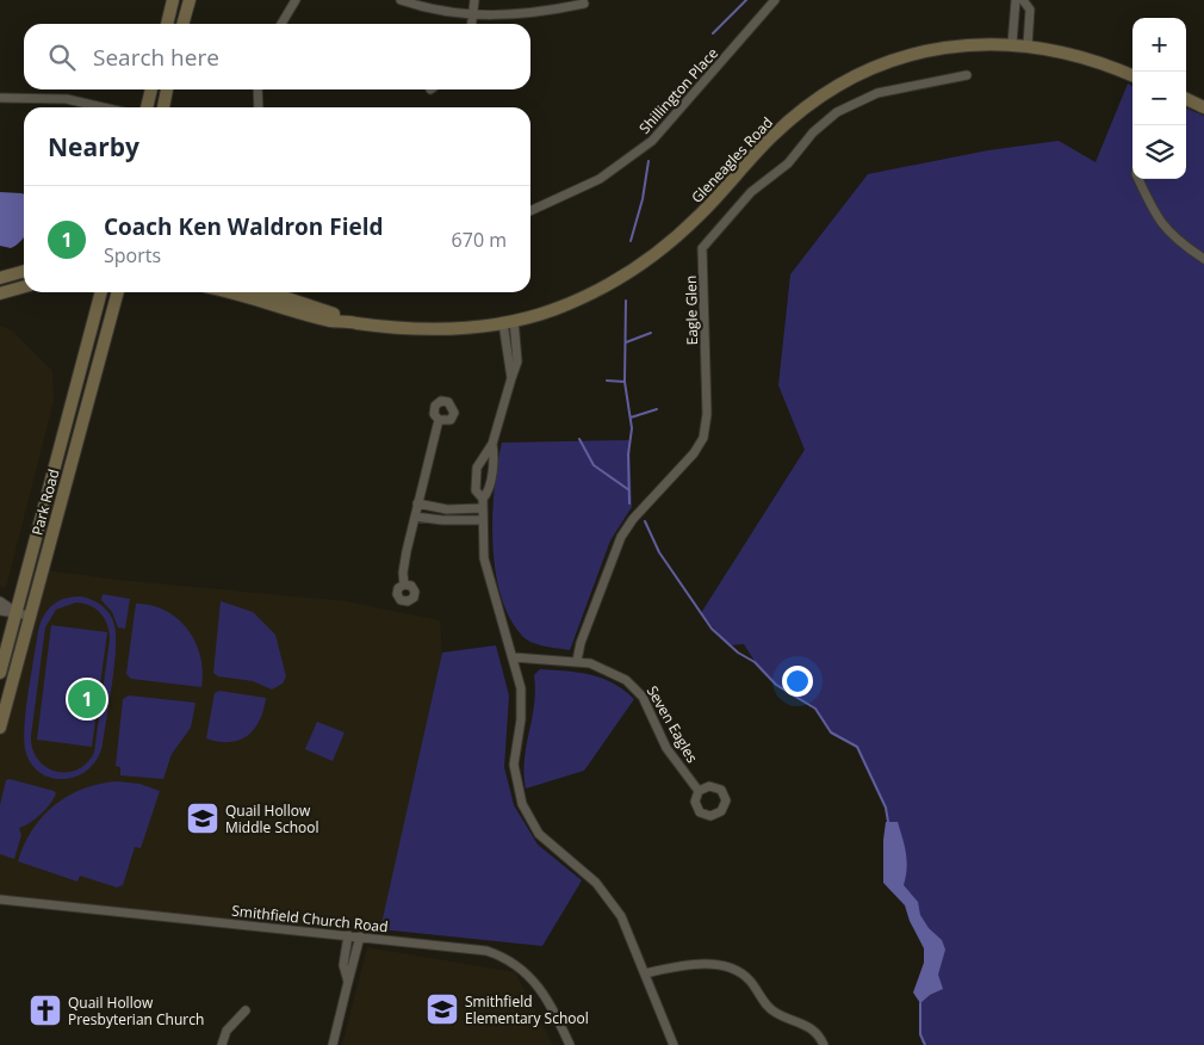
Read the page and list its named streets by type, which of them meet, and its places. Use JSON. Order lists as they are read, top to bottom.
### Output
{
  "streets": {
    "street": [
      "Shillington Place",
      "Gleneagles Road",
      "Eagle Glen",
      "Park Road",
      "Seven Eagles",
      "Smithfield Church Road"
    ]
  },
  "crossings": [
    ["Eagle Glen", "Seven Eagles"]
  ],
  "places": {
    "school or university": ["Quail Hollow Middle School", "Smithfield Elementary School"],
    "church": ["Quail Hollow Presbyterian Church"]
  },
  "page": {
    "map_buttons": ["+", "−"],
    "search": "Search here",
    "heading": "Nearby",
    "list": [
      {
        "mark": "1",
        "name": "Coach Ken Waldron Field",
        "note": "Sports",
        "value": "670 m"
      }
    ],
    "pins": "1"
  }
}
